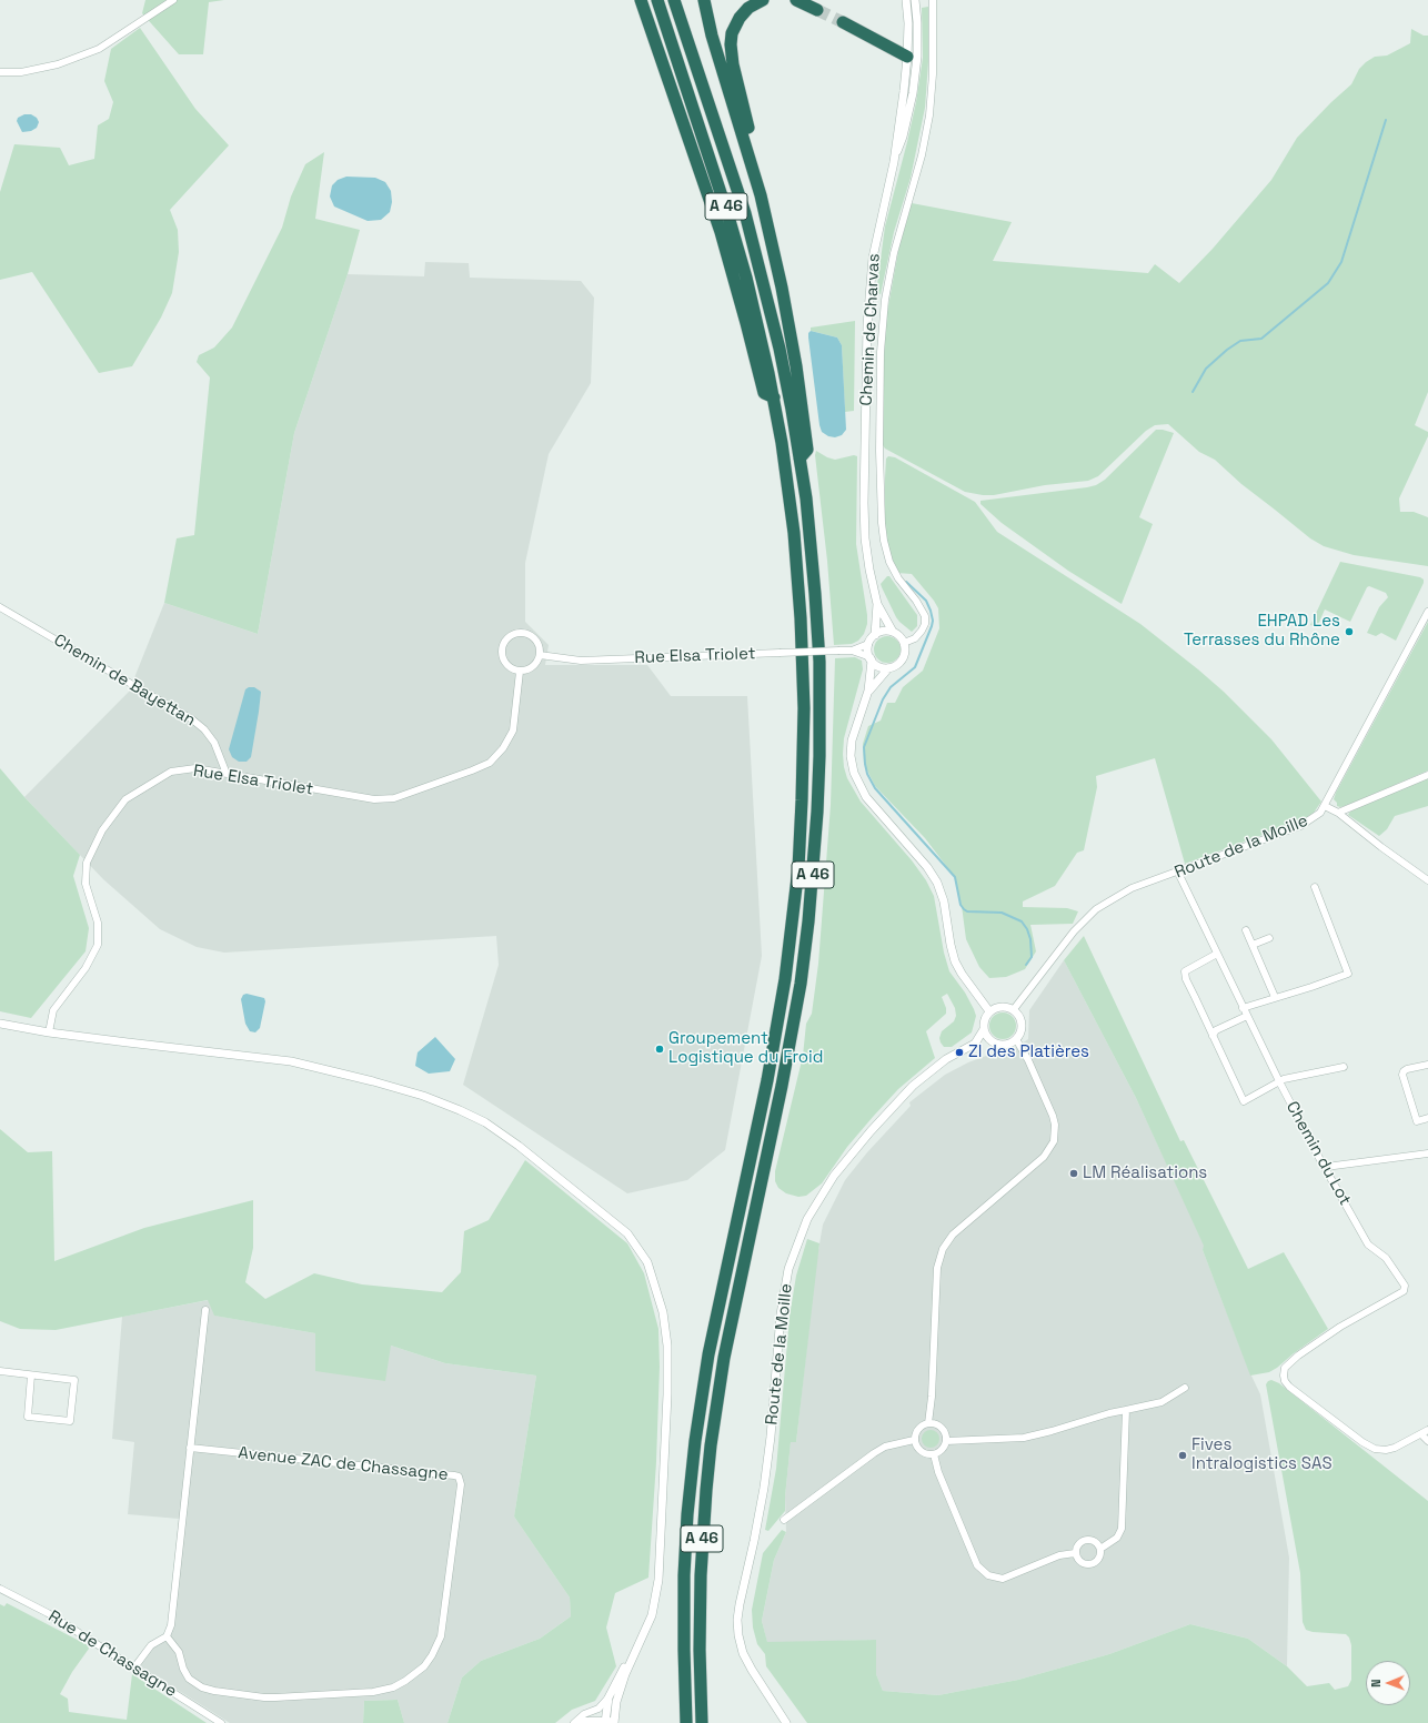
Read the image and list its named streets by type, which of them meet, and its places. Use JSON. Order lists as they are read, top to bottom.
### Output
{
  "streets": {
    "highway": ["A 46"],
    "street": [
      "Chemin de Charvas",
      "Rue Elsa Triolet",
      "Chemin de Bayettan",
      "Route de la Moille",
      "Chemin du Lot",
      "Avenue ZAC de Chassagne",
      "Rue de Chassagne"
    ]
  },
  "crossings": [
    ["Chemin de Charvas", "Rue Elsa Triolet"],
    ["Rue Elsa Triolet", "Chemin de Bayettan"],
    ["Route de la Moille", "Chemin du Lot"]
  ],
  "places": [
    "EHPAD Les Terrasses du Rhône",
    "Groupement Logistique du Froid",
    "ZI des Platières",
    "LM Réalisations",
    "Fives Intralogistics SAS"
  ],
  "north": "left"
}
